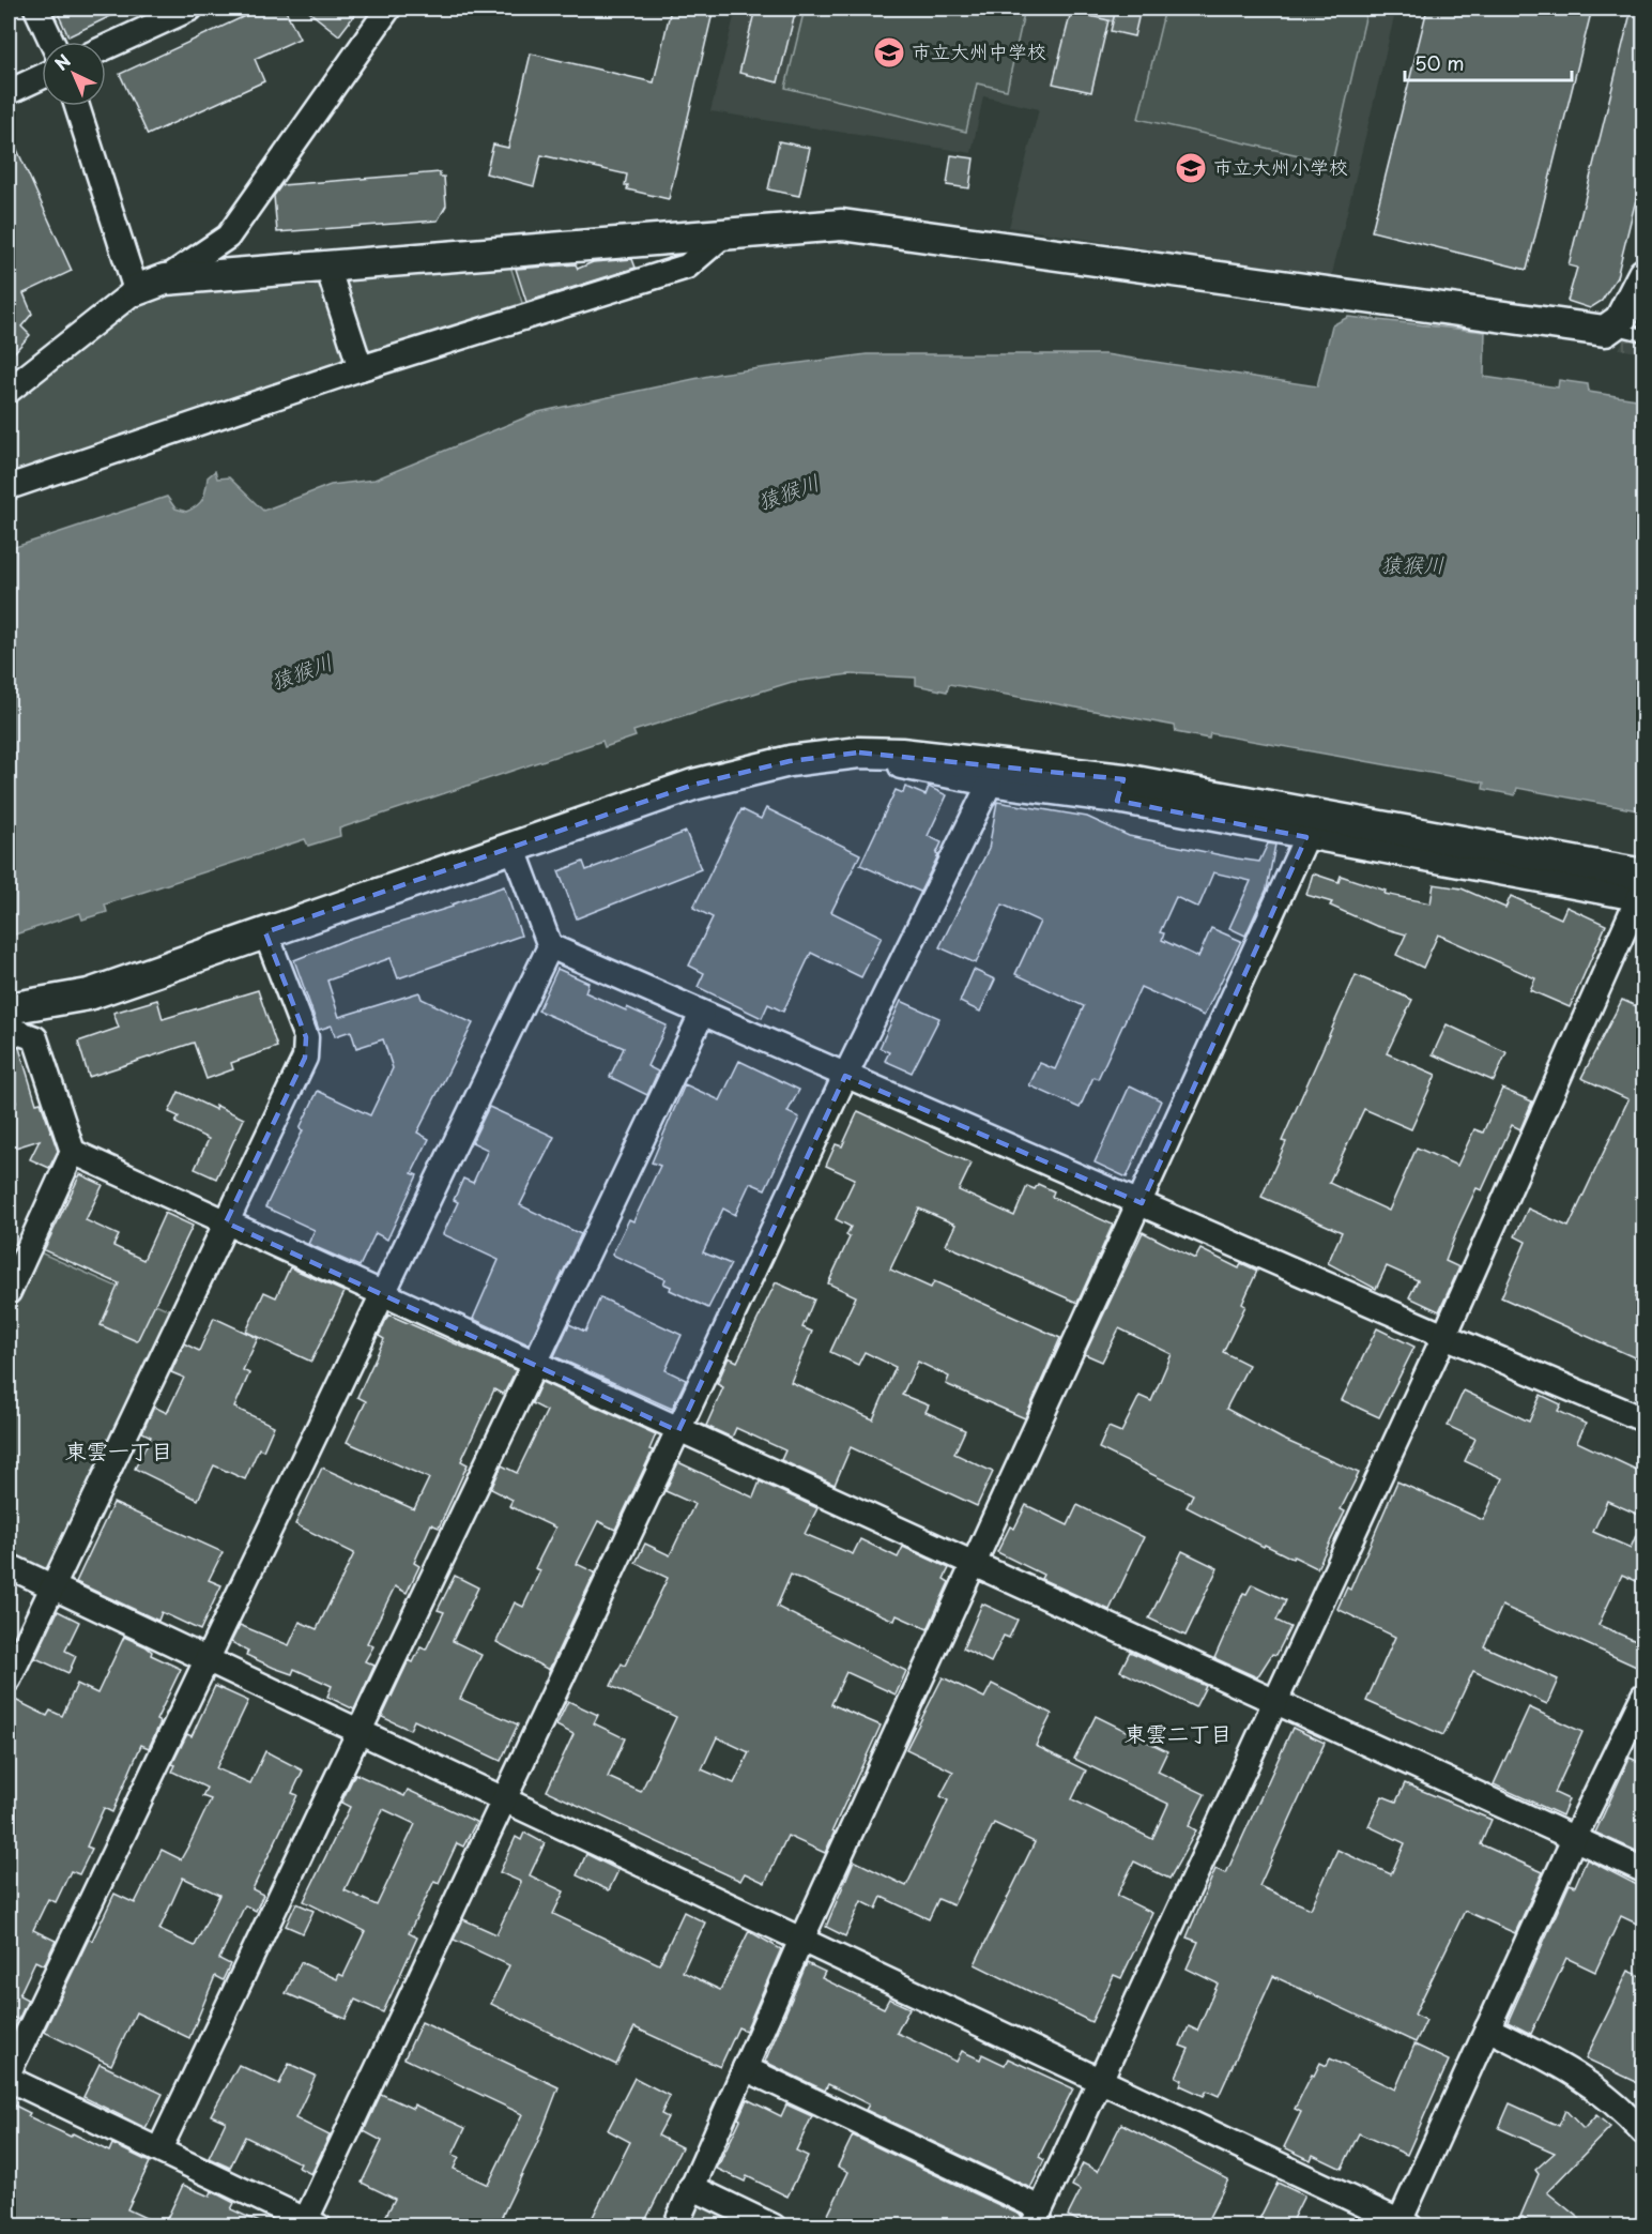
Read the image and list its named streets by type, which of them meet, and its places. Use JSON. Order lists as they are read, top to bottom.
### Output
{
  "districts": ["東雲一丁目", "東雲二丁目"],
  "water": ["猿猴川"],
  "places": {
    "school or university": ["市立大州中学校", "市立大州小学校"]
  },
  "scale_bar": "50 m",
  "north": "top left"
}
